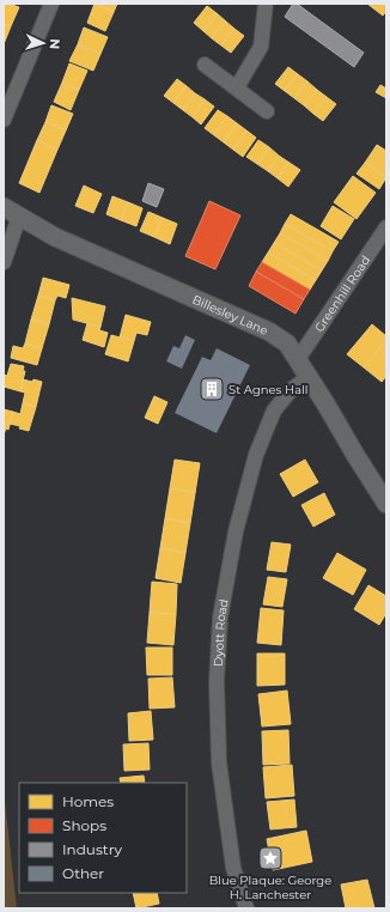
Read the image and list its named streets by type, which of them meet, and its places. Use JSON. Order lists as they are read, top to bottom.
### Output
{
  "streets": {
    "street": ["Greenhill Road", "Billesley Lane", "Dyott Road"]
  },
  "crossings": [
    ["Greenhill Road", "Billesley Lane"],
    ["Billesley Lane", "Dyott Road"]
  ],
  "places": {
    "building": ["St Agnes Hall"],
    "place": ["Blue Plaque: George H. Lanchester"]
  },
  "legend": [
    "Homes",
    "Shops",
    "Industry",
    "Other"
  ],
  "north": "right"
}
